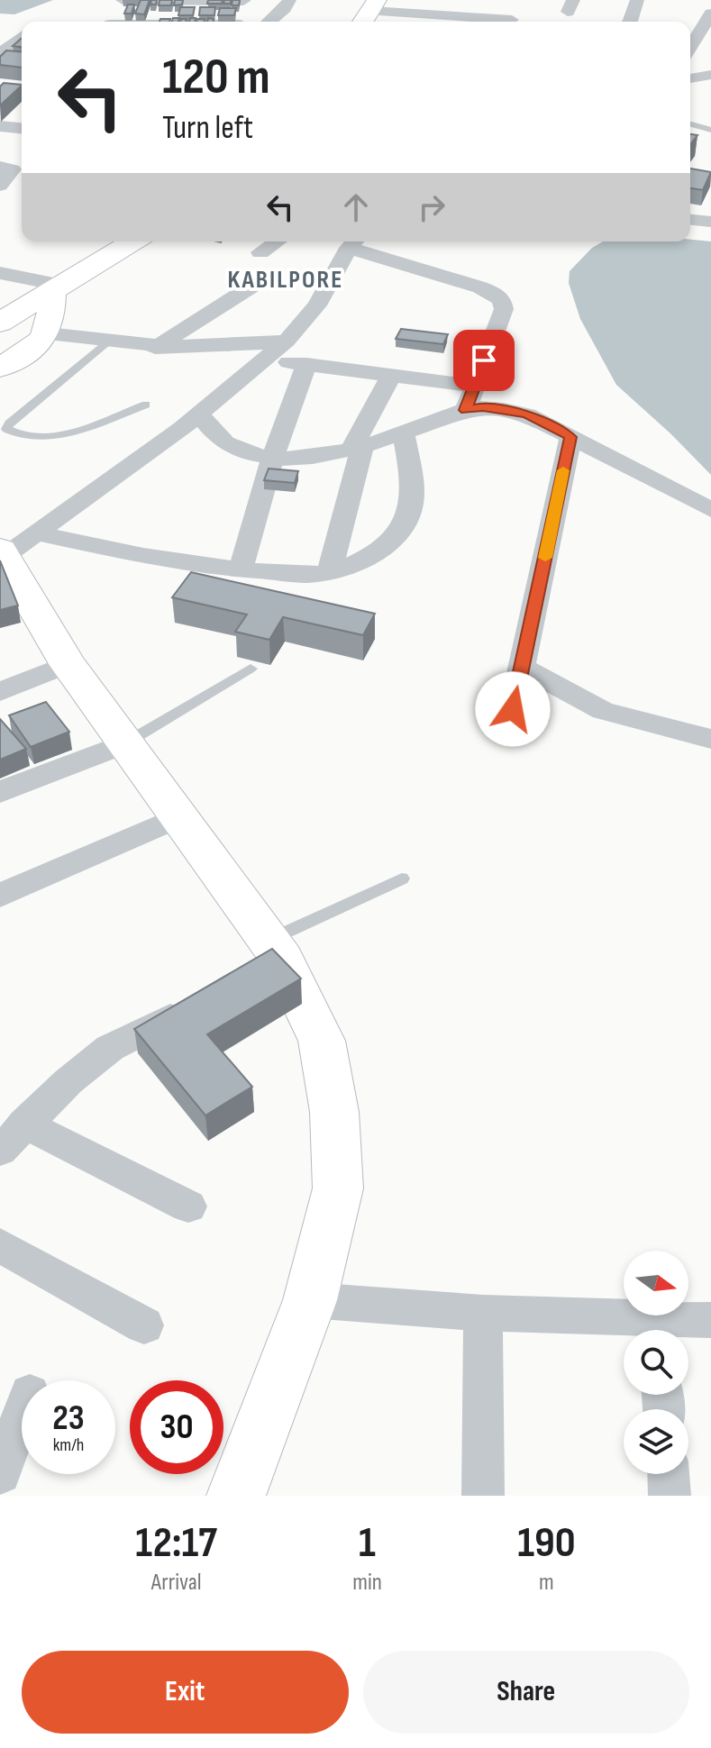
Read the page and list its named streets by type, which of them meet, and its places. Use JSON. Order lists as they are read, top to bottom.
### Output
{
  "districts": ["KABILPORE"],
  "north": "right",
  "page": {
    "turn": ["120 m", "Turn left"],
    "speed": "23 km/h",
    "limit": "30",
    "eta": [
      "12:17",
      "Arrival",
      "1",
      "min",
      "190",
      "m"
    ],
    "buttons": ["Exit", "Share"]
  }
}
